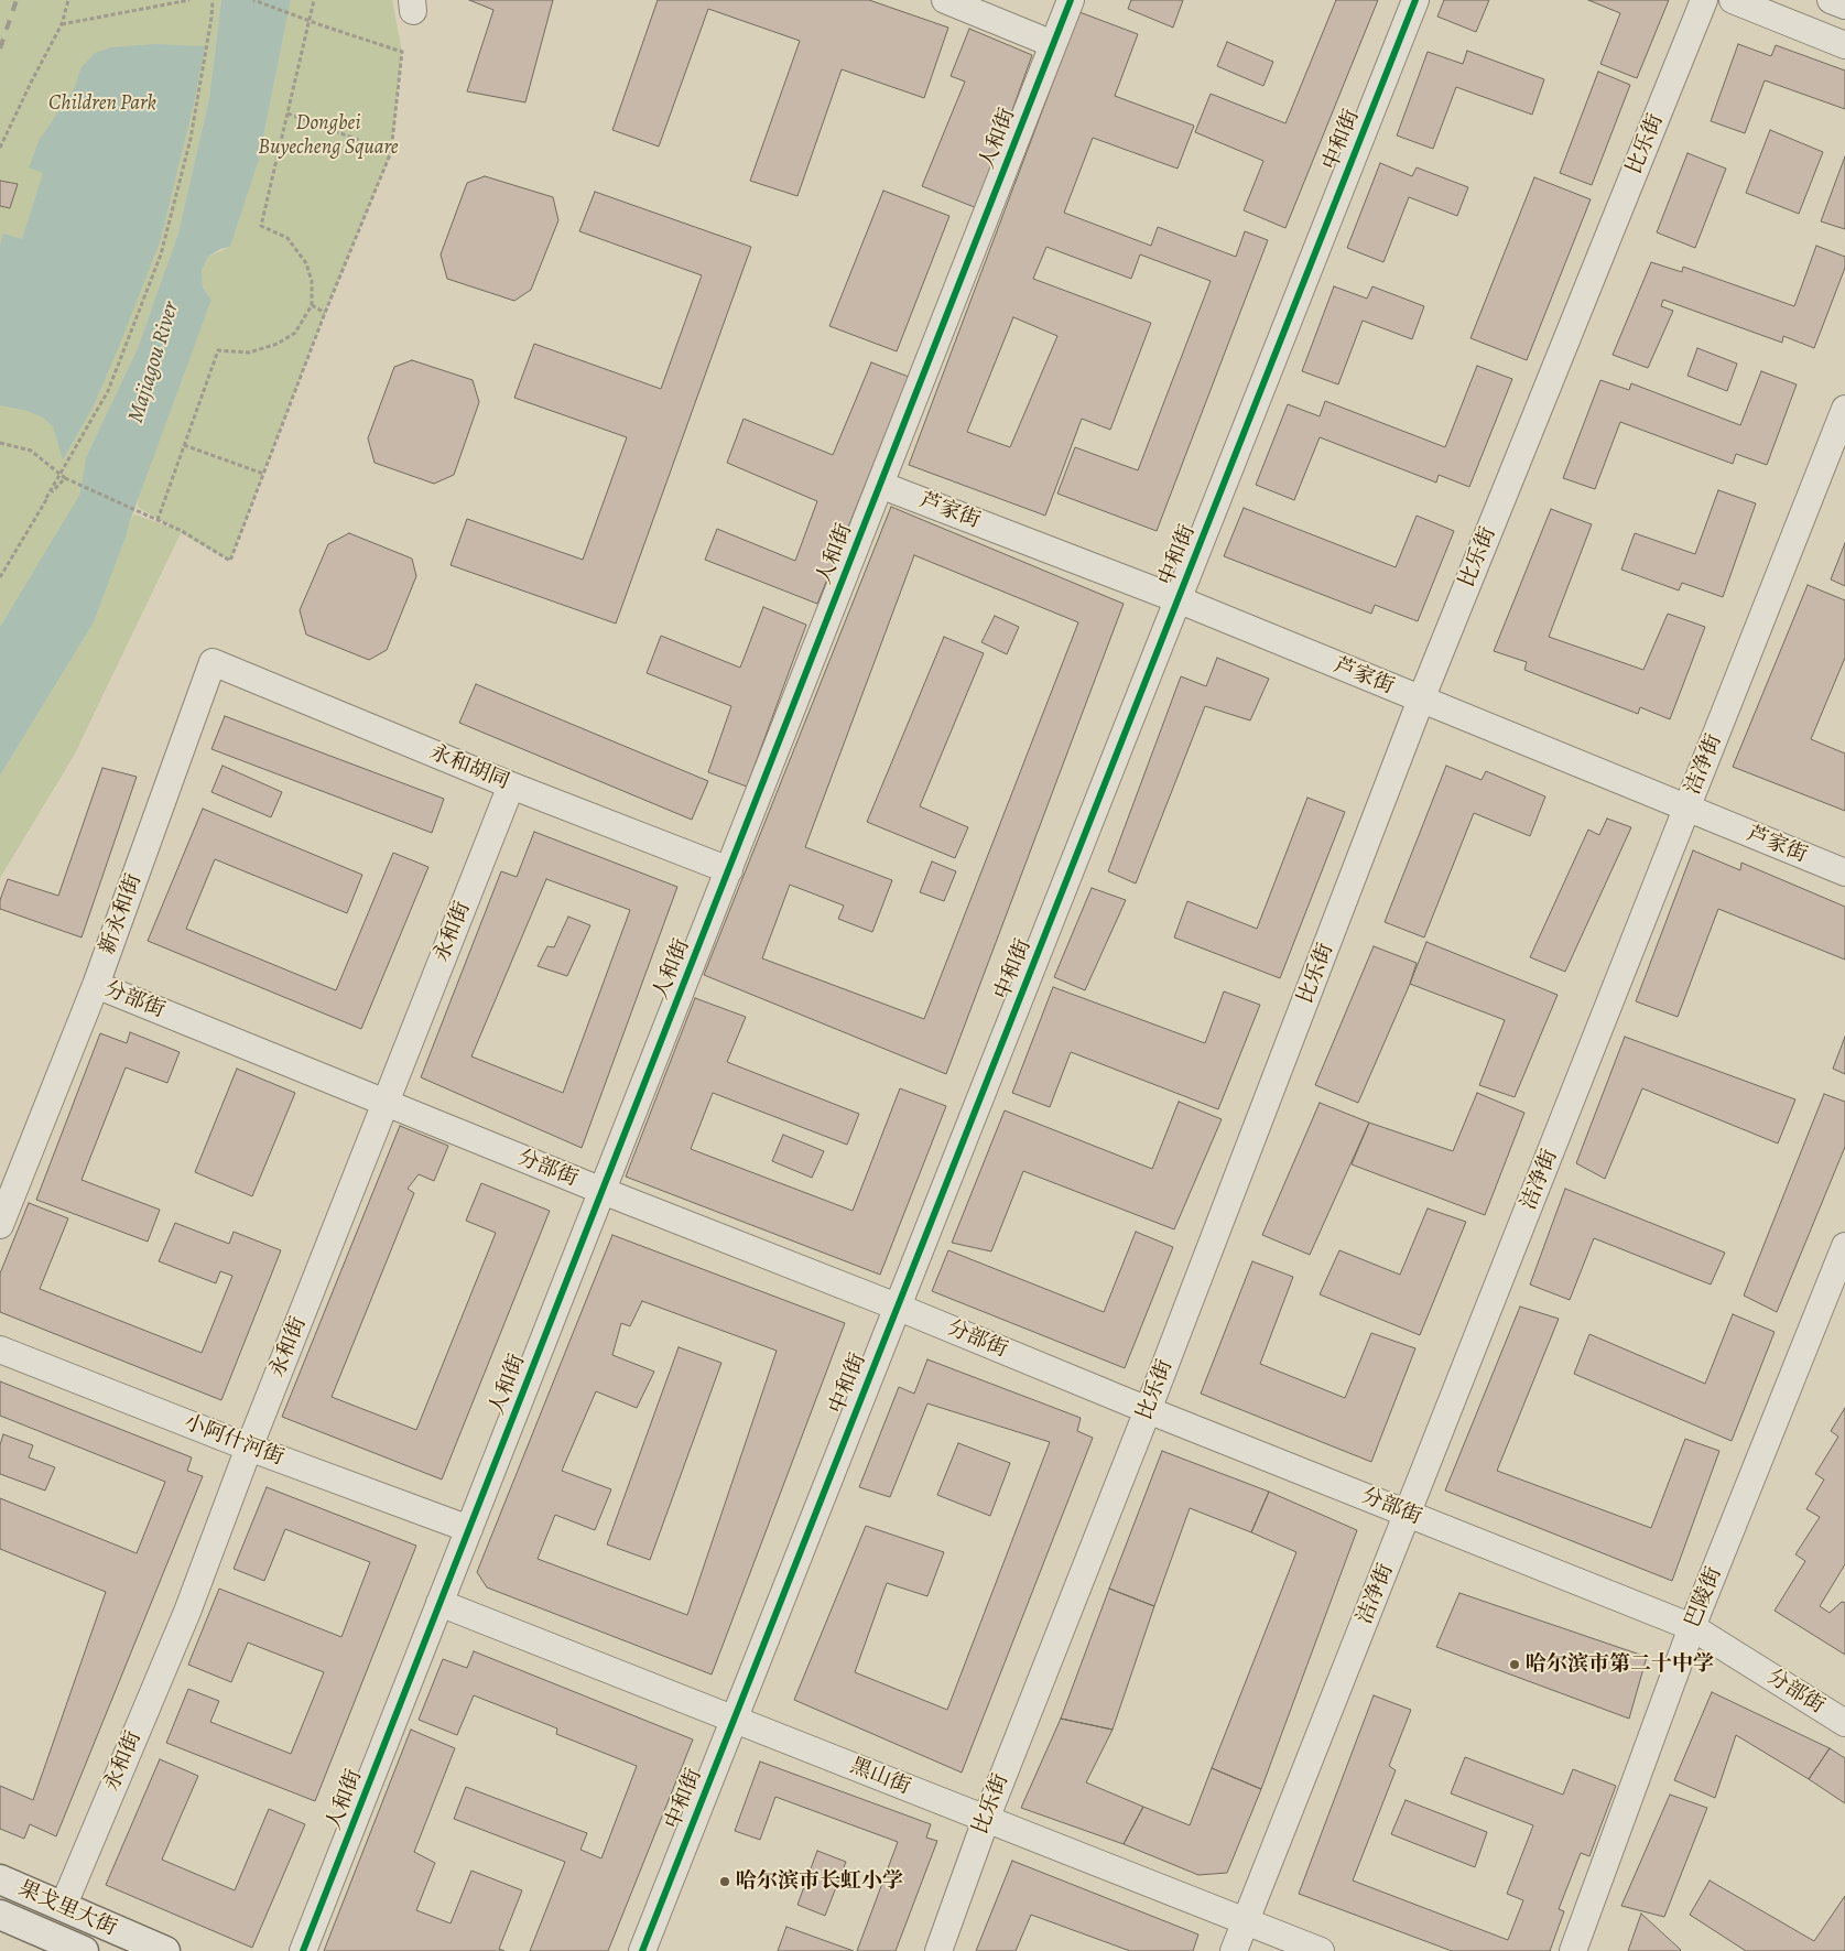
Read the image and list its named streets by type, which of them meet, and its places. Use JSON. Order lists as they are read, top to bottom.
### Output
{
  "streets": {
    "main road": ["果戈里大街"],
    "street": [
      "人和街",
      "中和街",
      "比乐街",
      "芦家街",
      "洁净街",
      "永和胡同",
      "新永和街",
      "永和街",
      "分部街",
      "小阿什河街",
      "巴陵街",
      "黑山街"
    ]
  },
  "crossings": [
    ["人和街", "芦家街"],
    ["人和街", "永和胡同"],
    ["人和街", "分部街"],
    ["人和街", "小阿什河街"],
    ["人和街", "黑山街"],
    ["中和街", "芦家街"],
    ["中和街", "分部街"],
    ["中和街", "黑山街"],
    ["比乐街", "芦家街"],
    ["比乐街", "分部街"],
    ["比乐街", "黑山街"],
    ["芦家街", "洁净街"],
    ["洁净街", "分部街"],
    ["洁净街", "黑山街"],
    ["永和胡同", "新永和街"],
    ["永和胡同", "永和街"],
    ["新永和街", "分部街"],
    ["永和街", "分部街"],
    ["永和街", "小阿什河街"],
    ["永和街", "果戈里大街"],
    ["分部街", "巴陵街"]
  ],
  "water": ["Majiagou River"],
  "parks": ["Children Park", "Dongbei Buyecheng Square"],
  "places": ["哈尔滨市第二十中学", "哈尔滨市长虹小学"]
}
